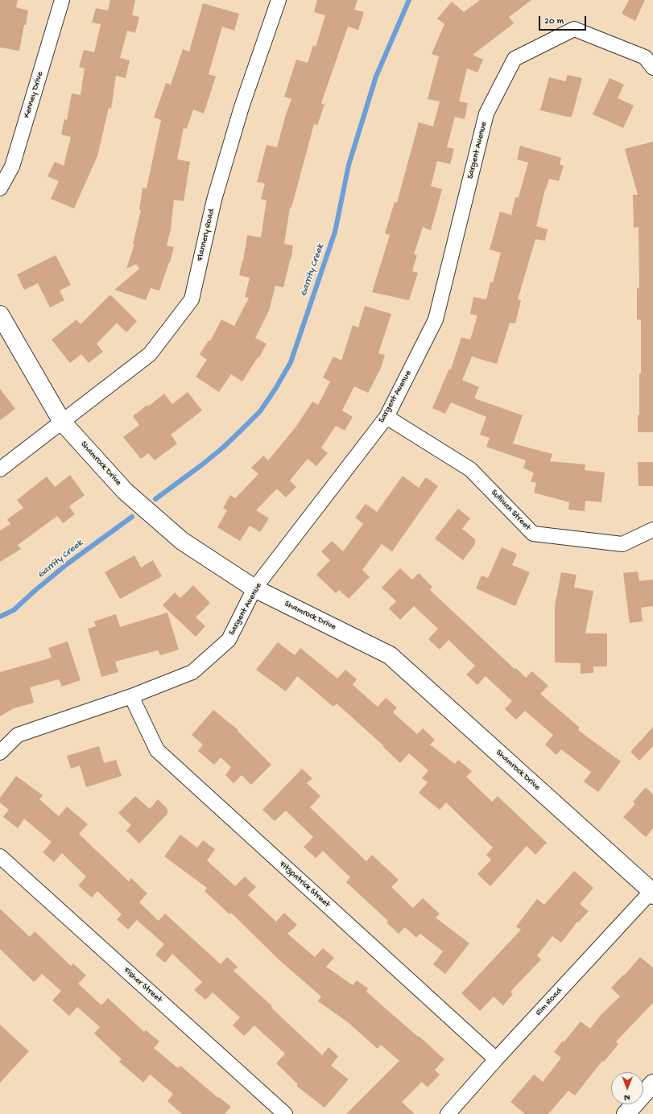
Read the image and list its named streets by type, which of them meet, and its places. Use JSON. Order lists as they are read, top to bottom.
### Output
{
  "streets": {
    "street": [
      "Kenney Drive",
      "Sargent Avenue",
      "Flannery Road",
      "Shamrock Drive",
      "Sullivan Street",
      "Fitzpatrick Street",
      "Fisher Street",
      "Rim Road"
    ]
  },
  "crossings": [
    ["Sargent Avenue", "Shamrock Drive"],
    ["Sargent Avenue", "Sullivan Street"],
    ["Sargent Avenue", "Fitzpatrick Street"],
    ["Flannery Road", "Shamrock Drive"],
    ["Shamrock Drive", "Rim Road"],
    ["Fitzpatrick Street", "Rim Road"]
  ],
  "water": ["Garrity Creek"],
  "scale_bar": "20 m",
  "north": "bottom"
}
